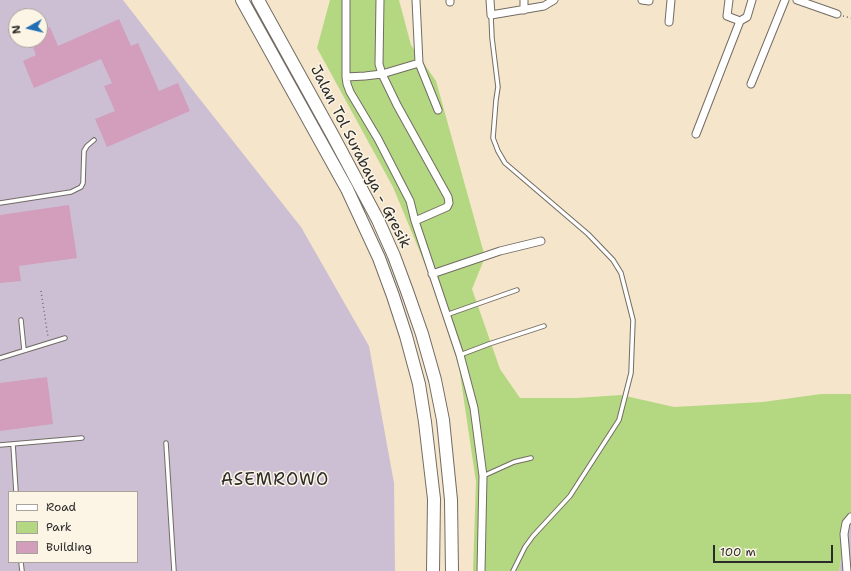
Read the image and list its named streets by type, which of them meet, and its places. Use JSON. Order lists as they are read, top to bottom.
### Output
{
  "streets": {
    "highway": ["Jalan Tol Surabaya - Gresik"]
  },
  "districts": ["ASEMROWO"],
  "legend": ["Road", "Park", "Building"],
  "scale_bar": "100 m",
  "north": "left"
}
